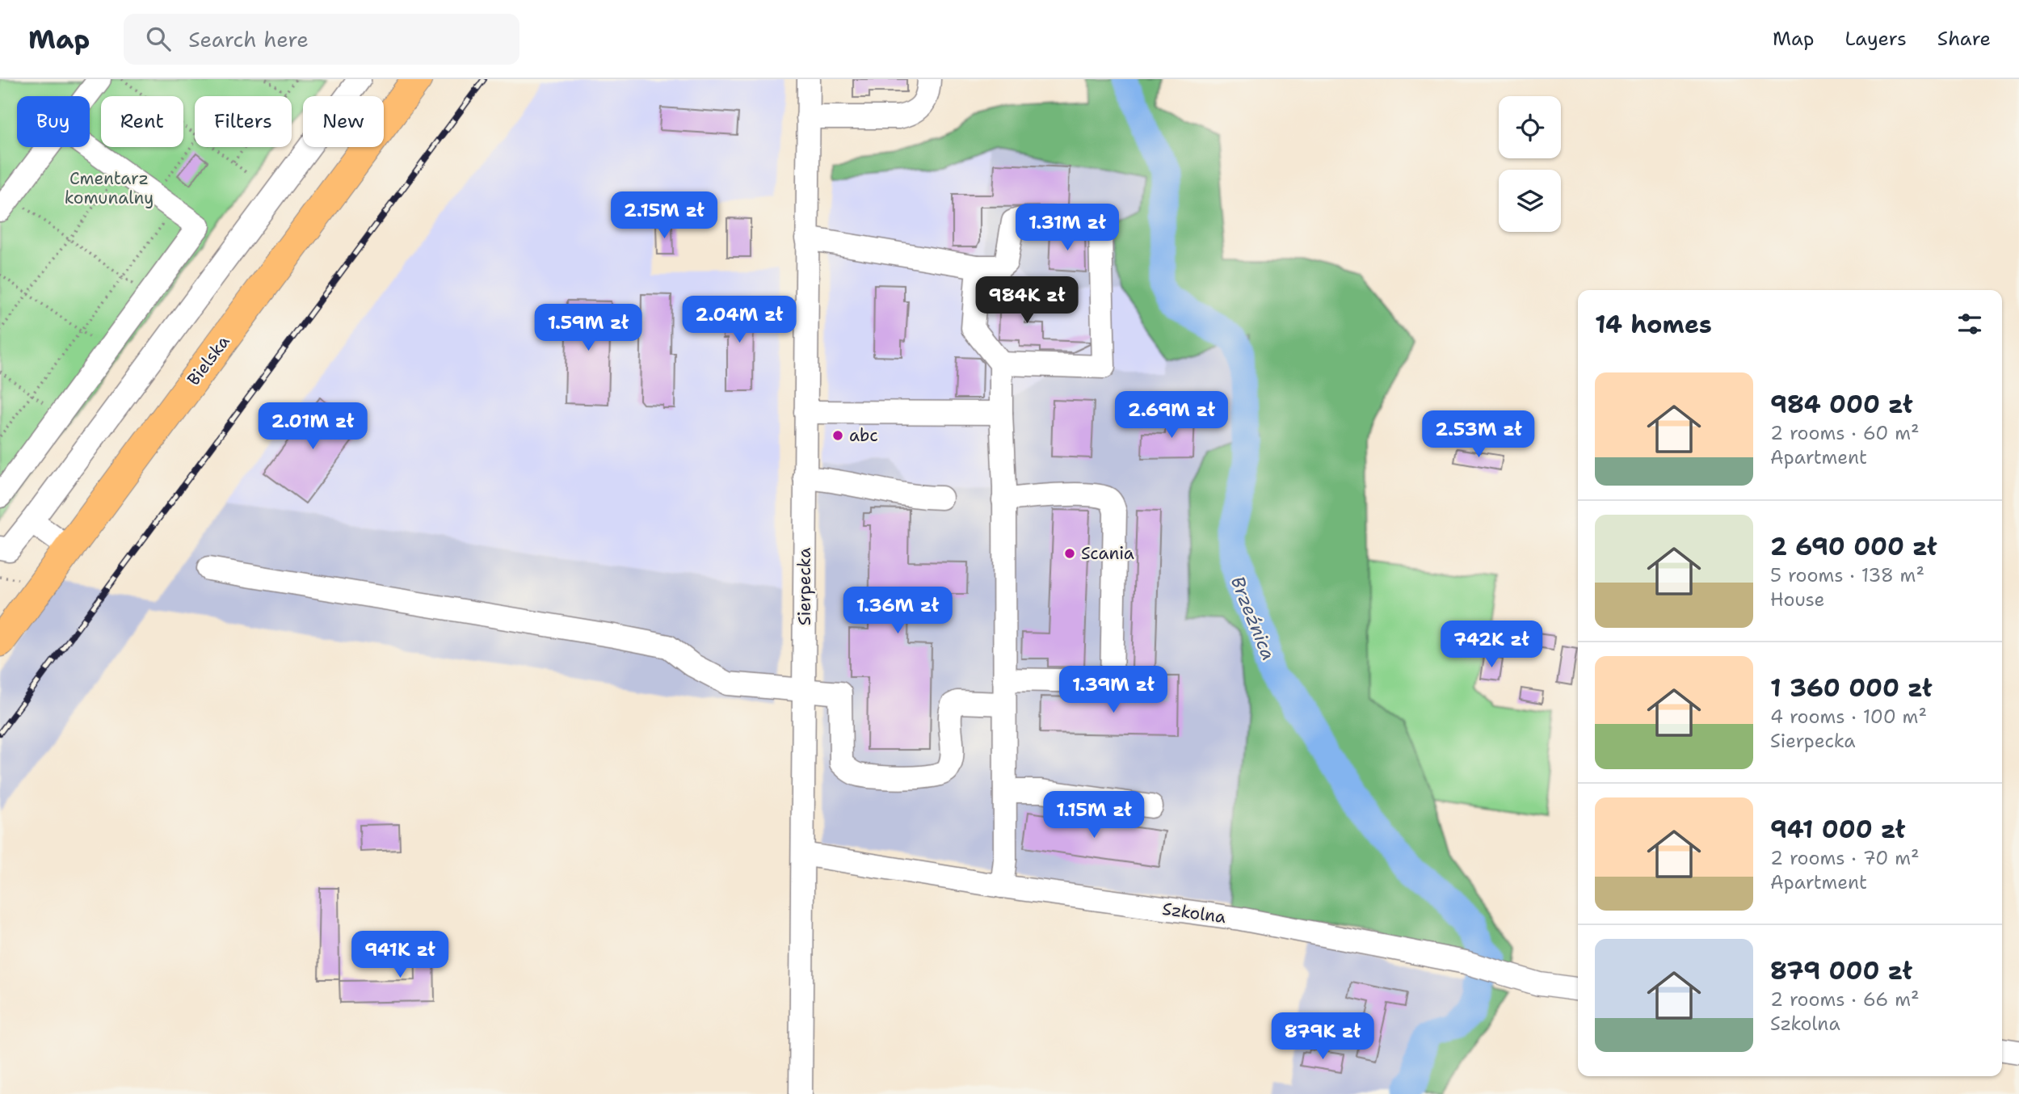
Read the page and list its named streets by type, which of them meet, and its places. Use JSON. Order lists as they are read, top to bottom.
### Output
{
  "streets": {
    "main road": ["Bielska"],
    "street": ["Sierpecka", "Szkolna"]
  },
  "crossings": [
    ["Sierpecka", "Szkolna"]
  ],
  "water": ["Brzeźnica"],
  "parks": ["Cmentarz komunalny"],
  "places": ["abc", "Scania"],
  "page": {
    "header": "Map",
    "search": "Search here",
    "nav": ["Map", "Layers", "Share"],
    "chip": [
      "Buy",
      "Rent",
      "Filters",
      "New"
    ],
    "price": [
      "2.15M zł",
      "1.31M zł",
      "984K zł",
      "2.04M zł",
      "1.59M zł",
      "2.69M zł",
      "2.01M zł",
      "2.53M zł",
      "1.36M zł",
      "742K zł",
      "1.39M zł",
      "1.15M zł",
      "941K zł",
      "879K zł"
    ],
    "heading": "14 homes",
    "list": [
      {
        "name": "984 000 zł",
        "note": "2 rooms · 60 m² · Apartment"
      },
      {
        "name": "2 690 000 zł",
        "note": "5 rooms · 138 m² · House"
      },
      {
        "name": "1 360 000 zł",
        "note": "4 rooms · 100 m² · Sierpecka"
      },
      {
        "name": "941 000 zł",
        "note": "2 rooms · 70 m² · Apartment"
      },
      {
        "name": "879 000 zł",
        "note": "2 rooms · 66 m² · Szkolna"
      }
    ]
  }
}
